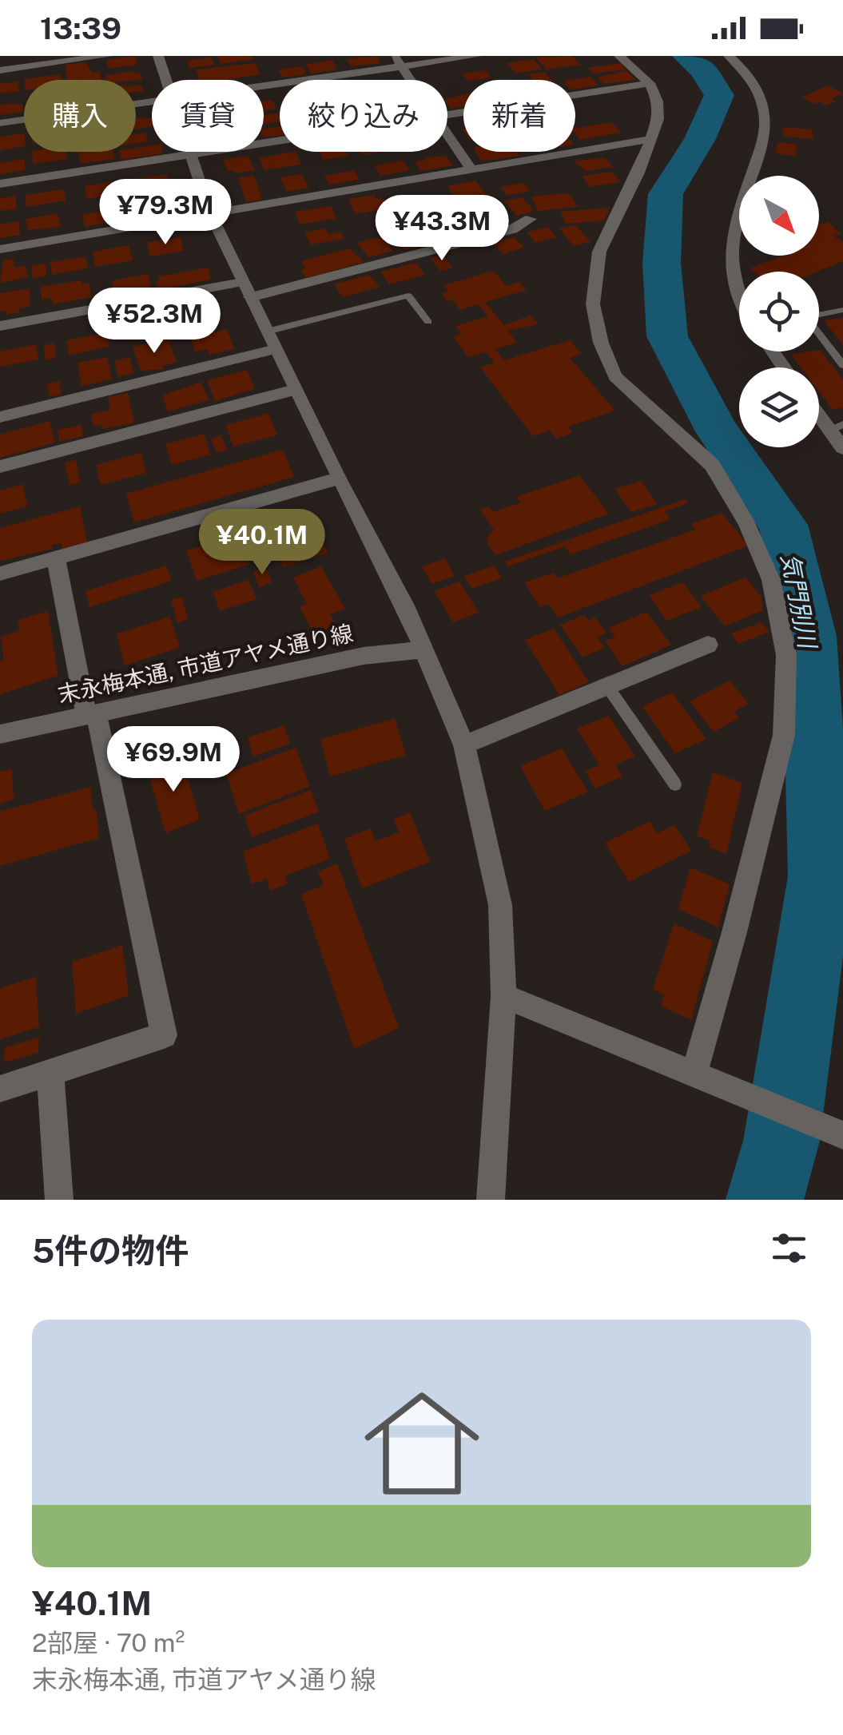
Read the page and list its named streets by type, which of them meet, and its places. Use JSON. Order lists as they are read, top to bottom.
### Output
{
  "streets": {
    "street": ["末永梅本通, 市道アヤメ通り線"]
  },
  "water": ["気門別川"],
  "north": "bottom right",
  "page": {
    "status": "13:39",
    "chip": [
      "購入",
      "賃貸",
      "絞り込み",
      "新着"
    ],
    "price": [
      "¥79.3M",
      "¥43.3M",
      "¥52.3M",
      "¥40.1M",
      "¥69.9M"
    ],
    "heading": "5件の物件",
    "list": [
      {
        "name": "¥40.1M",
        "note": "2部屋 · 70 m² · 末永梅本通, 市道アヤメ通り線"
      }
    ]
  }
}
